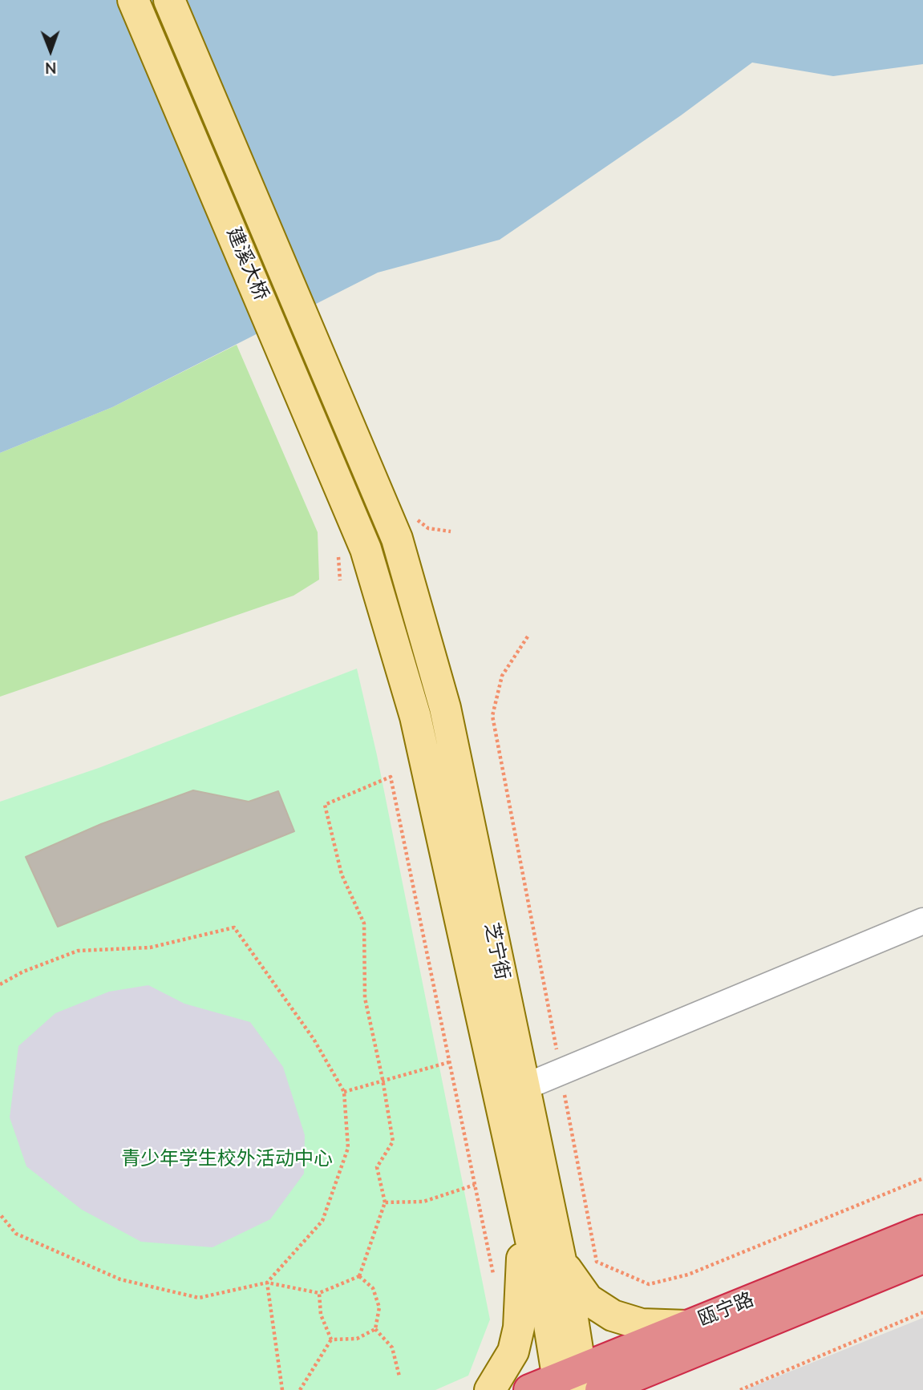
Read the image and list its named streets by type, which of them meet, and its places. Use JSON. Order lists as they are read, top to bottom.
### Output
{
  "streets": {
    "highway": ["瓯宁路"],
    "main road": ["建溪大桥", "芝宁街"]
  },
  "crossings": [
    ["建溪大桥", "芝宁街"],
    ["芝宁街", "瓯宁路"]
  ],
  "parks": ["青少年学生校外活动中心"],
  "north": "bottom"
}
